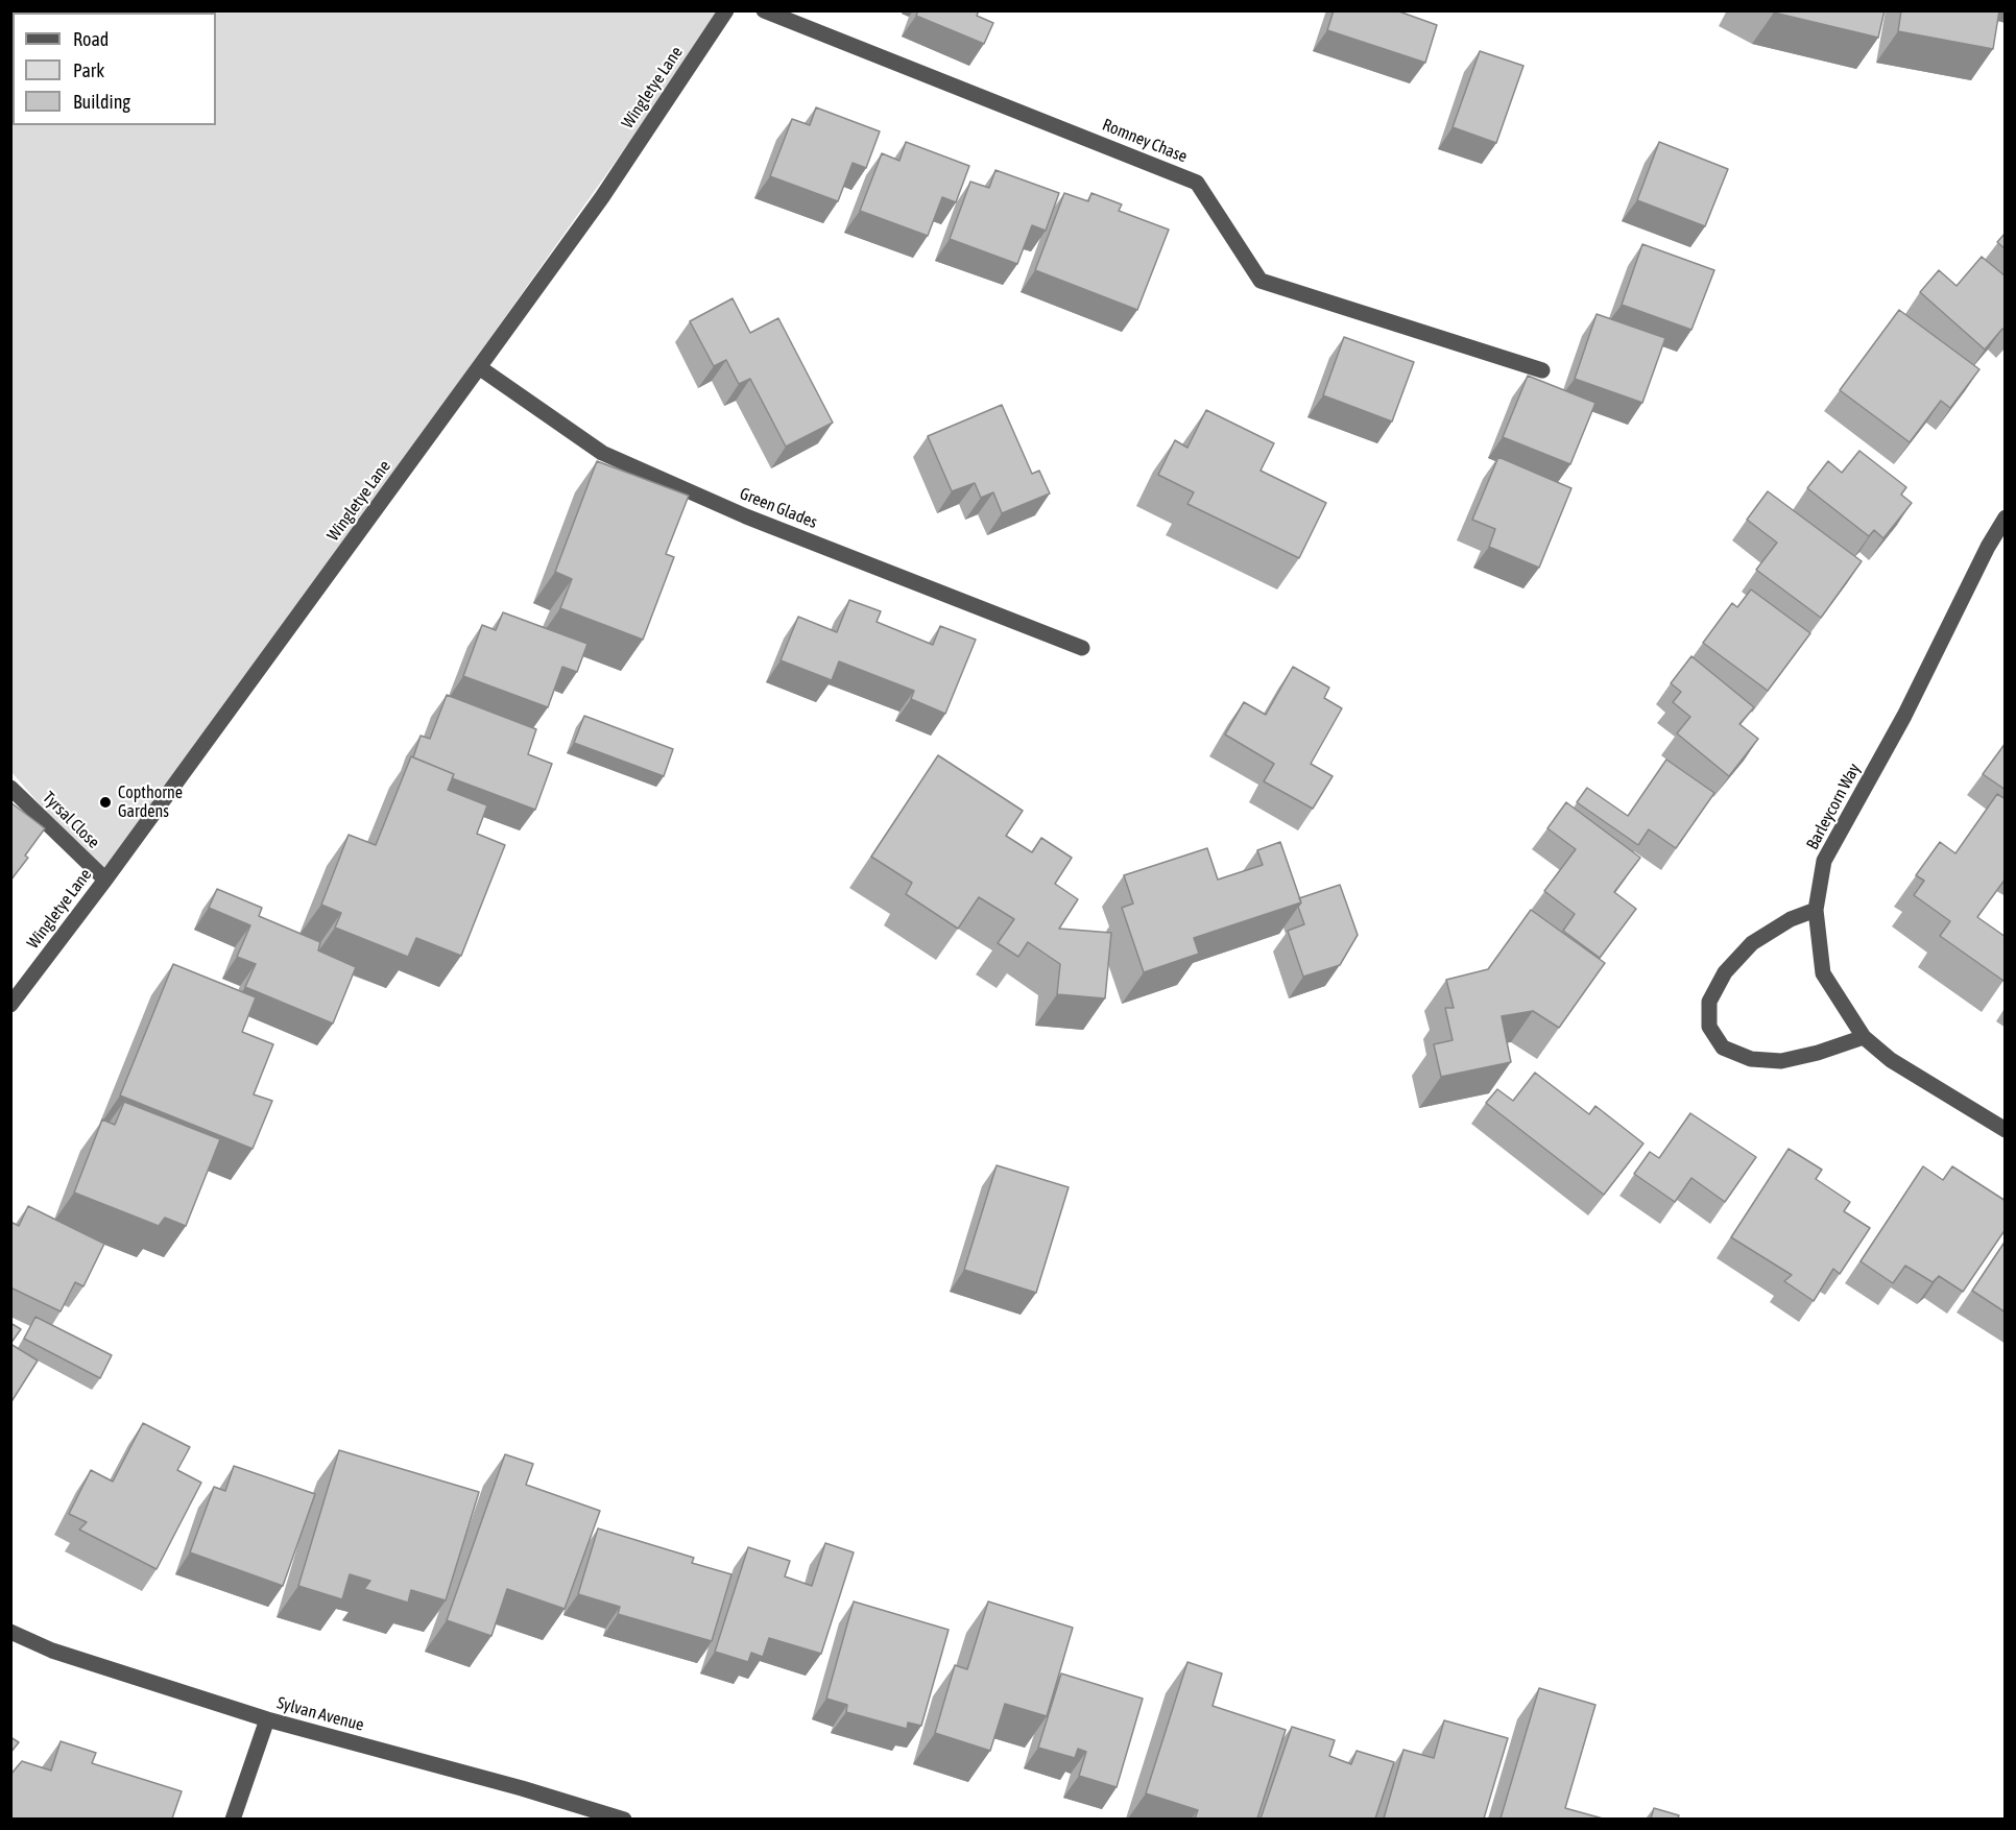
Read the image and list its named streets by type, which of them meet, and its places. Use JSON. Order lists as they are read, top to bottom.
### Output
{
  "streets": {
    "street": [
      "Wingletye Lane",
      "Romney Chase",
      "Green Glades",
      "Barleycorn Way",
      "Tyrsal Close",
      "Sylvan Avenue"
    ]
  },
  "crossings": [
    ["Wingletye Lane", "Green Glades"],
    ["Wingletye Lane", "Tyrsal Close"]
  ],
  "places": ["Copthorne Gardens"],
  "legend": ["Road", "Park", "Building"]
}
